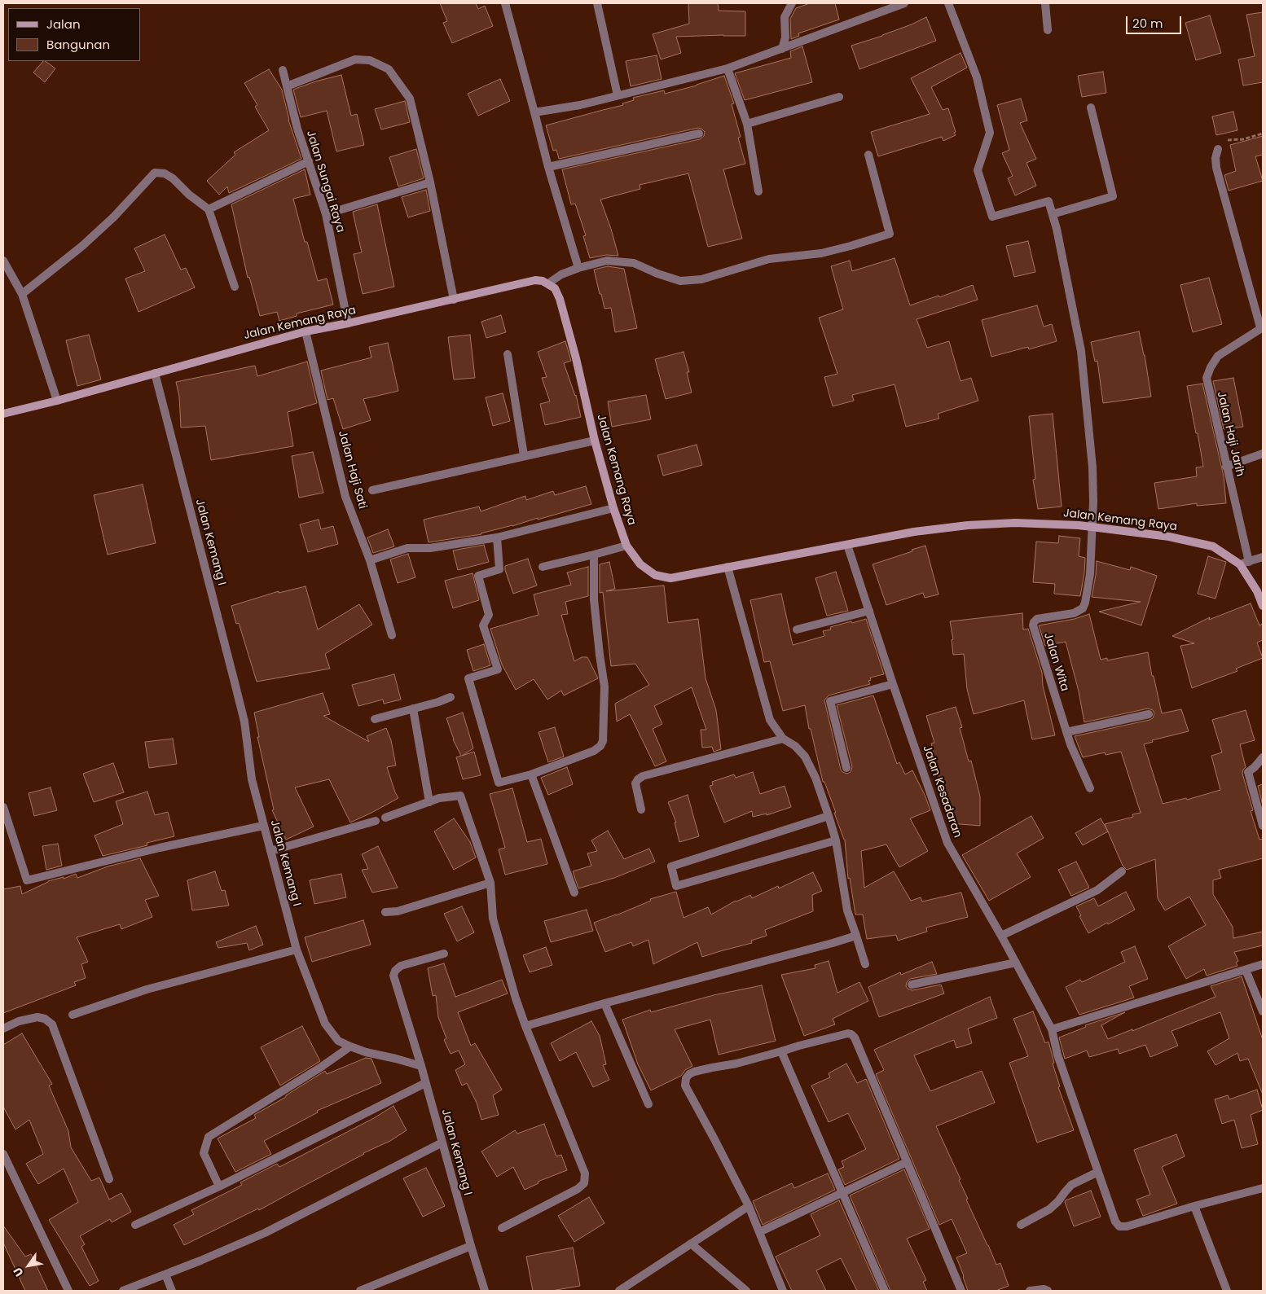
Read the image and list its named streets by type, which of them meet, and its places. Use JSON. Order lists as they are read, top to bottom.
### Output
{
  "streets": {
    "street": [
      "Jalan Sungai Raya",
      "Jalan Kemang Raya",
      "Jalan Haji Jarih",
      "Jalan Haji Sati",
      "Jalan Kemang I",
      "Jalan Wita",
      "Jalan Kesadaran"
    ]
  },
  "crossings": [
    ["Jalan Sungai Raya", "Jalan Kemang Raya"],
    ["Jalan Kemang Raya", "Jalan Haji Sati"],
    ["Jalan Kemang Raya", "Jalan Kemang I"],
    ["Jalan Kemang Raya", "Jalan Wita"],
    ["Jalan Kemang Raya", "Jalan Kesadaran"]
  ],
  "legend": ["Jalan", "Bangunan"],
  "scale_bar": "20 m",
  "north": "bottom left"
}
